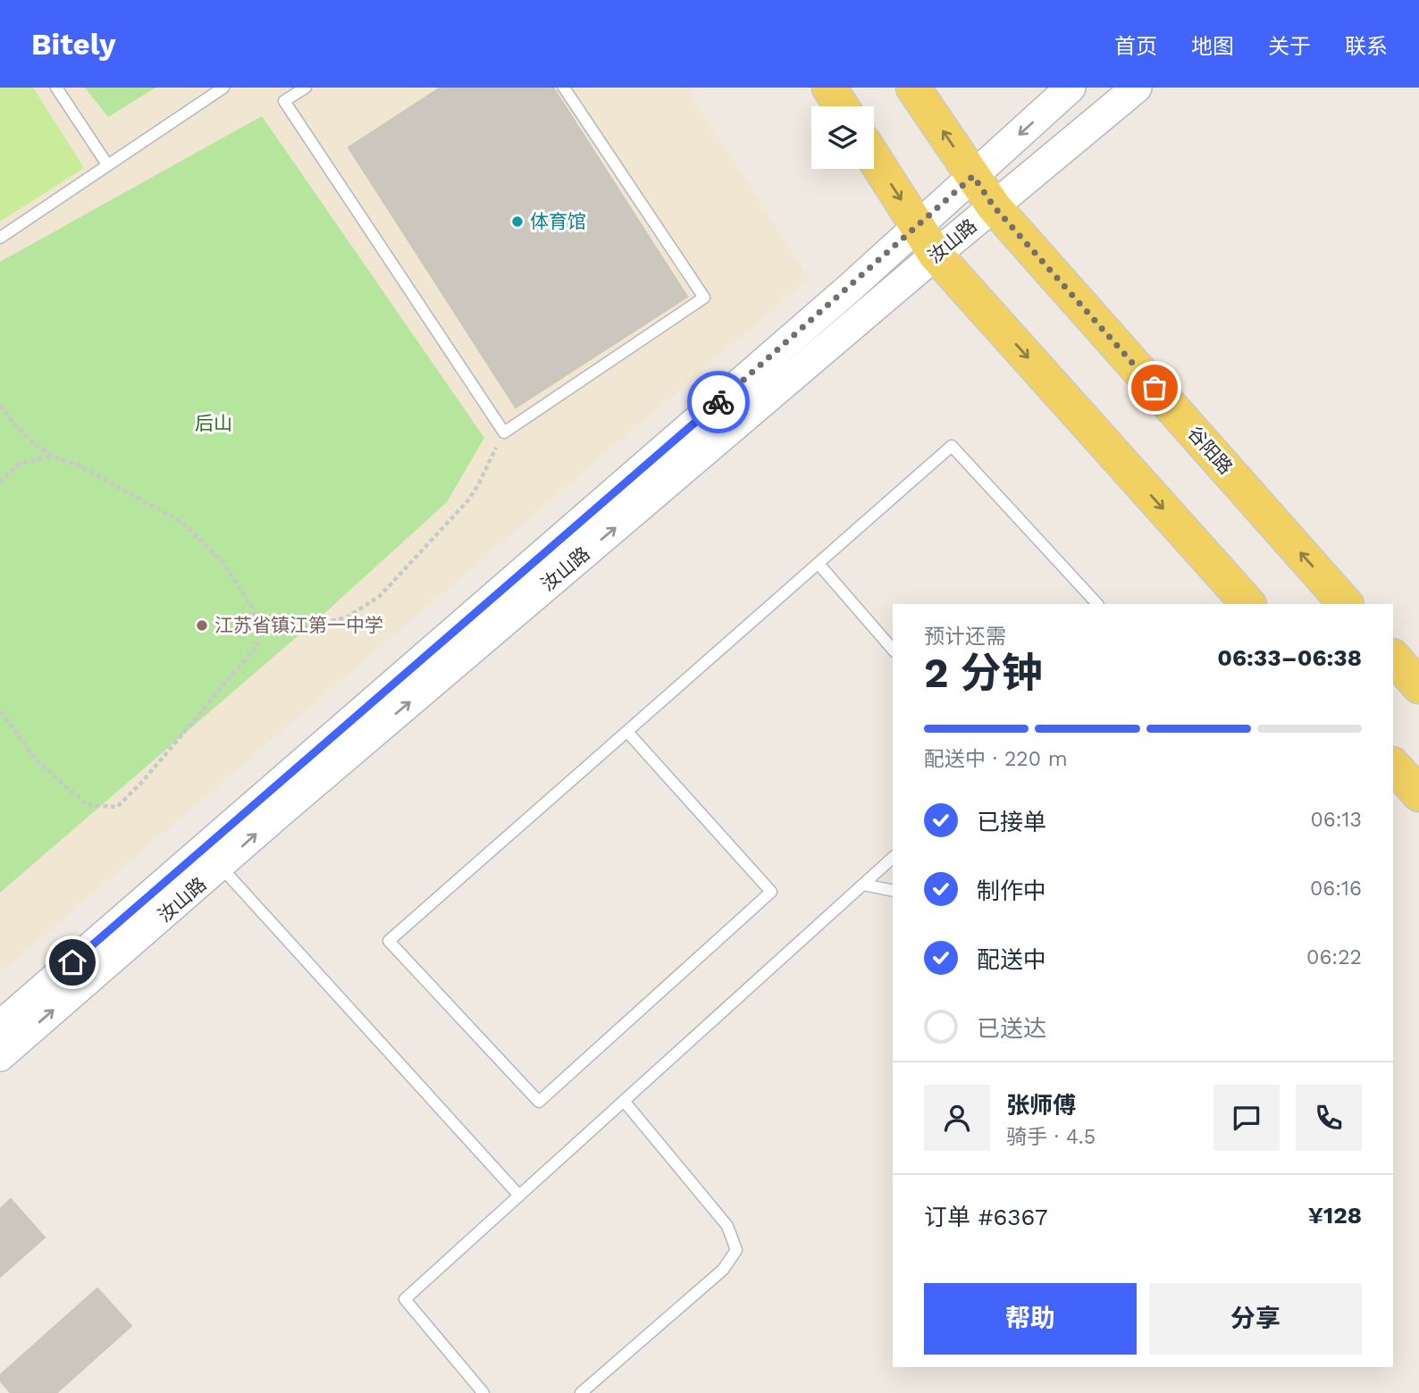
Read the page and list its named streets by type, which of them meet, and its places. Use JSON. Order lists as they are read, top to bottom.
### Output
{
  "streets": {
    "main road": ["谷阳路"],
    "street": ["汝山路"]
  },
  "crossings": [
    ["汝山路", "谷阳路"]
  ],
  "parks": ["后山"],
  "places": ["体育馆", "江苏省镇江第一中学"],
  "page": {
    "header": "Bitely",
    "nav": [
      "首页",
      "地图",
      "关于",
      "联系"
    ],
    "heading": ["2 分钟", "预计还需", "06:33–06:38"],
    "panel": [
      "张师傅",
      "骑手 · 4.5",
      "订单 #6367",
      "¥128"
    ],
    "bar": "配送中 · 220 m",
    "list": [
      ["已接单", "06:13"],
      ["制作中", "06:16"],
      ["配送中", "06:22"],
      "已送达"
    ],
    "buttons": ["帮助", "分享"]
  }
}
